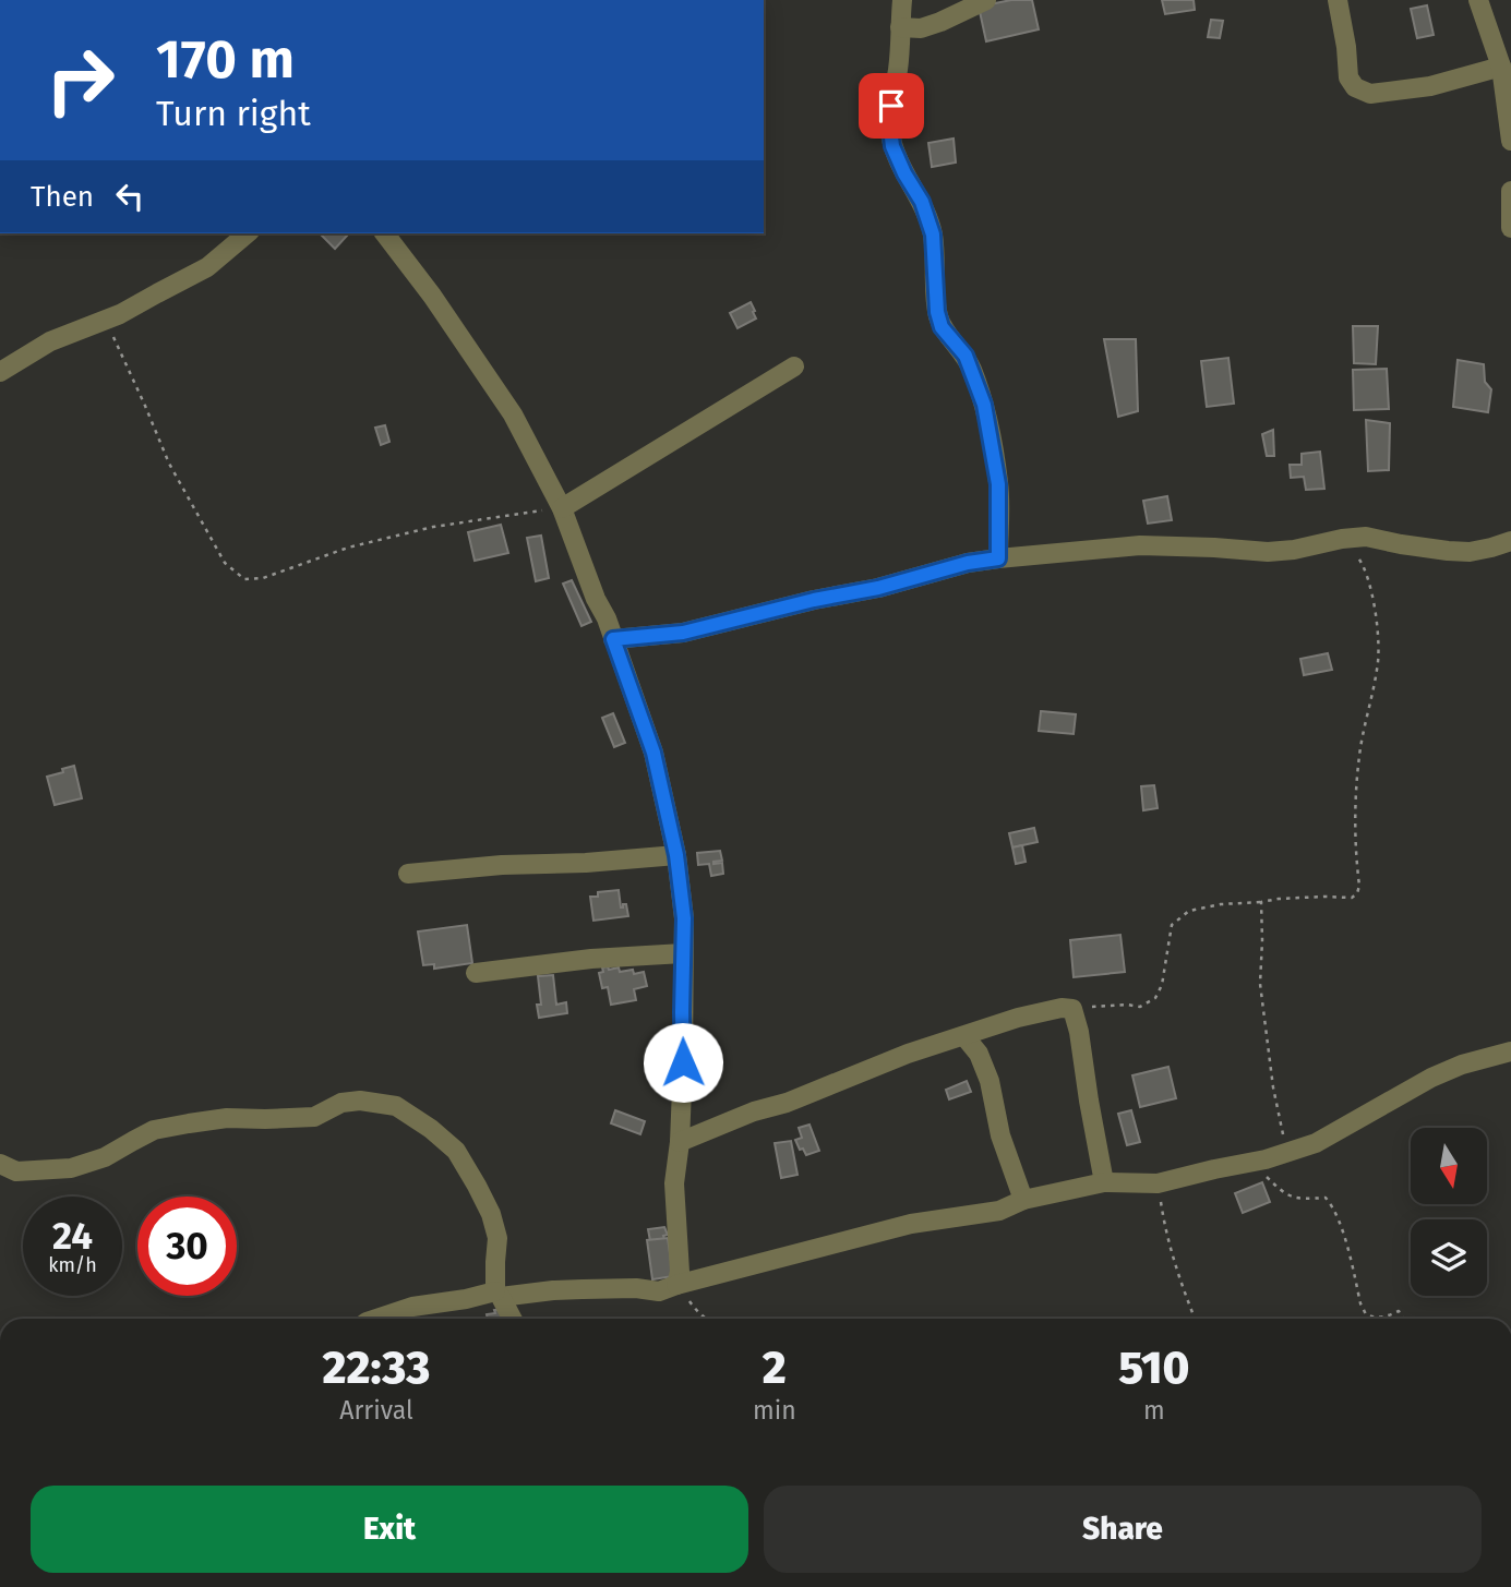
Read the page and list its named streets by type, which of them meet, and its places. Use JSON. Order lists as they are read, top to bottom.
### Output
{
  "north": "bottom",
  "page": {
    "turn": ["170 m", "Turn right"],
    "then": "Then",
    "speed": "24 km/h",
    "limit": "30",
    "eta": [
      "22:33",
      "Arrival",
      "2",
      "min",
      "510",
      "m"
    ],
    "buttons": ["Exit", "Share"]
  }
}
